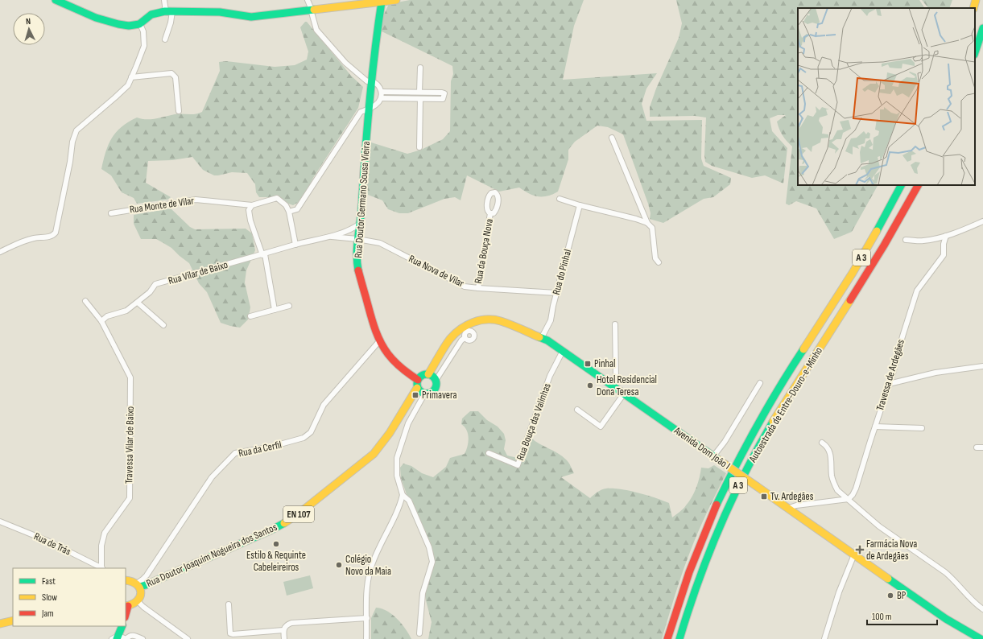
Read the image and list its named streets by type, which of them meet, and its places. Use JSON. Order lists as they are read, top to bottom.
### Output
{
  "streets": {
    "main road": [
      "Rua Doutor Germano Sousa Vieira",
      "A 3",
      "Autoestrada de Entre-Douro-e-Minho",
      "Avenida Dom João I",
      "EN 107",
      "Rua Doutor Joaquim Nogueira dos Santos"
    ],
    "street": [
      "Rua Monte de Vilar",
      "Rua da Bouça Nova",
      "Rua Nova de Vilar",
      "Rua do Pinhal",
      "Rua Vilar de Baixo",
      "Travessa de Ardegães",
      "Rua Bouça das Valinhas",
      "Travessa Vilar de Baixo",
      "Rua da Cerfil",
      "Rua de Trás"
    ]
  },
  "crossings": [
    ["Rua Doutor Germano Sousa Vieira", "Rua Nova de Vilar"],
    ["Rua Doutor Germano Sousa Vieira", "Rua Vilar de Baixo"],
    ["Rua Doutor Germano Sousa Vieira", "Avenida Dom João I"],
    ["Rua Doutor Germano Sousa Vieira", "Rua da Cerfil"],
    ["Rua Doutor Germano Sousa Vieira", "Rua Doutor Joaquim Nogueira dos Santos"],
    ["Rua Monte de Vilar", "Rua Vilar de Baixo"],
    ["Rua da Bouça Nova", "Rua Nova de Vilar"],
    ["Rua Nova de Vilar", "Rua do Pinhal"],
    ["Rua Nova de Vilar", "Rua Vilar de Baixo"],
    ["Rua do Pinhal", "Avenida Dom João I"],
    ["Rua Vilar de Baixo", "Travessa Vilar de Baixo"],
    ["Rua Bouça das Valinhas", "Avenida Dom João I"],
    ["Travessa Vilar de Baixo", "Rua de Trás"],
    ["Avenida Dom João I", "Rua Doutor Joaquim Nogueira dos Santos"],
    ["Rua da Cerfil", "Rua Doutor Joaquim Nogueira dos Santos"]
  ],
  "places": {
    "transit": ["Pinhal", "Primavera", "Tv. Ardegães"],
    "other": [
      "Hotel Residencial Dona Teresa",
      "Estilo & Requinte Cabeleireiros",
      "Colégio Novo da Maia",
      "BP"
    ],
    "health": ["Farmácia Nova de Ardegães"]
  },
  "legend": ["Fast", "Slow", "Jam"],
  "scale_bar": "100 m",
  "north": "top"
}
